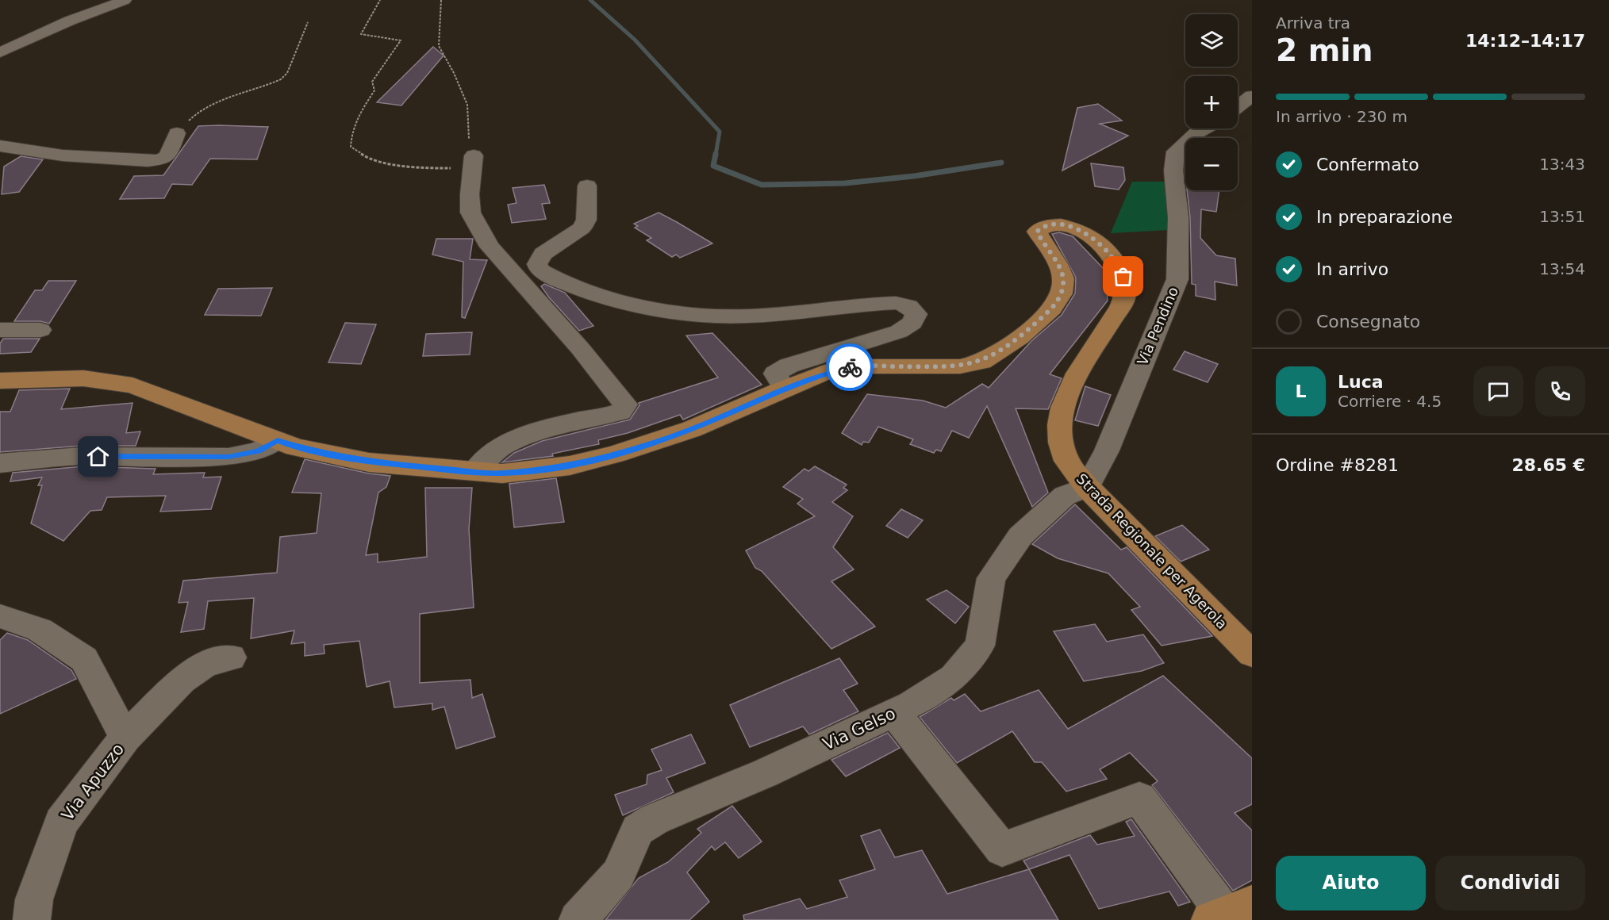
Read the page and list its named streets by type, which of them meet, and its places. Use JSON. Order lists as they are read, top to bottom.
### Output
{
  "streets": {
    "main road": ["Strada Regionale per Agerola"],
    "street": ["Via Pendino", "Via Gelso", "Via Apuzzo"]
  },
  "crossings": [
    ["Via Pendino", "Strada Regionale per Agerola"],
    ["Via Pendino", "Via Gelso"],
    ["Strada Regionale per Agerola", "Via Gelso"]
  ],
  "page": {
    "heading": ["2 min", "Arriva tra", "14:12–14:17"],
    "panel": [
      "Luca",
      "Corriere · 4.5",
      "Ordine #8281",
      "28.65 €"
    ],
    "map_buttons": ["+", "−"],
    "bar": "In arrivo · 230 m",
    "list": [
      ["Confermato", "13:43"],
      ["In preparazione", "13:51"],
      ["In arrivo", "13:54"],
      "Consegnato"
    ],
    "round": "L",
    "buttons": ["Aiuto", "Condividi"]
  }
}
